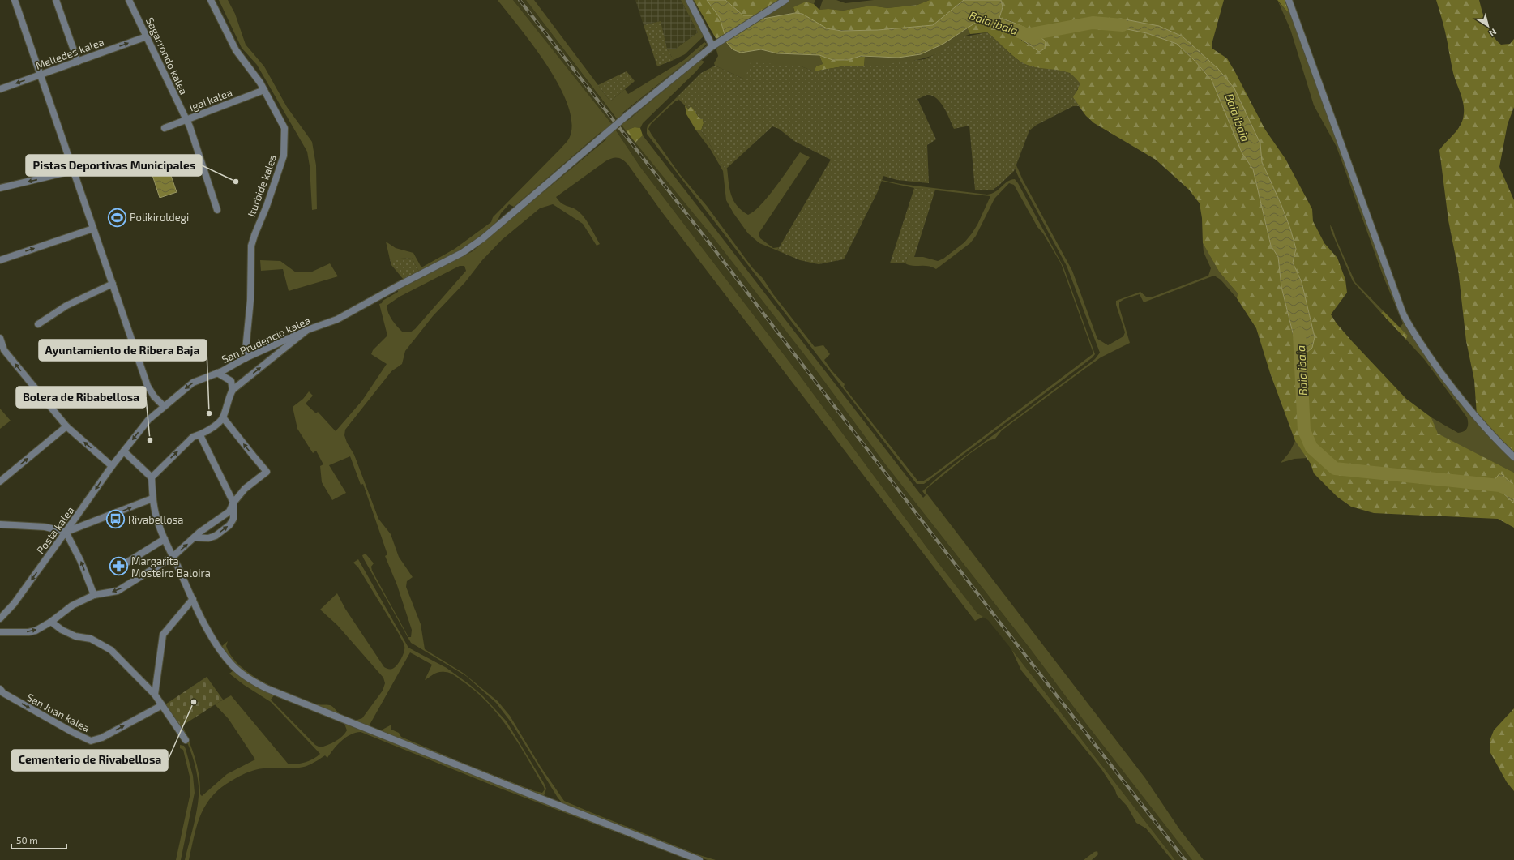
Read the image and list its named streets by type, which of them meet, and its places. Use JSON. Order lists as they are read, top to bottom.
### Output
{
  "streets": {
    "street": [
      "Melledes kalea",
      "Sagarrondo kalea",
      "Igai kalea",
      "Iturbide kalea",
      "San Prudencio kalea",
      "Posta kalea",
      "San Juan kalea"
    ]
  },
  "crossings": [
    ["Melledes kalea", "Sagarrondo kalea"],
    ["Sagarrondo kalea", "Igai kalea"],
    ["Igai kalea", "Iturbide kalea"],
    ["Iturbide kalea", "San Prudencio kalea"],
    ["San Prudencio kalea", "Posta kalea"]
  ],
  "one_way": ["Posta kalea", "San Juan kalea"],
  "water": ["Baia ibaia"],
  "places": {
    "other": [
      "Pistas Deportivas Municipales",
      "Ayuntamiento de Ribera Baja",
      "Bolera de Ribabellosa",
      "Cementerio de Rivabellosa"
    ],
    "sports": ["Polikiroldegi"],
    "bus stop": ["Rivabellosa"],
    "pharmacy": ["Margarita Mosteiro Baloira"]
  },
  "scale_bar": "50 m",
  "north": "bottom right"
}
